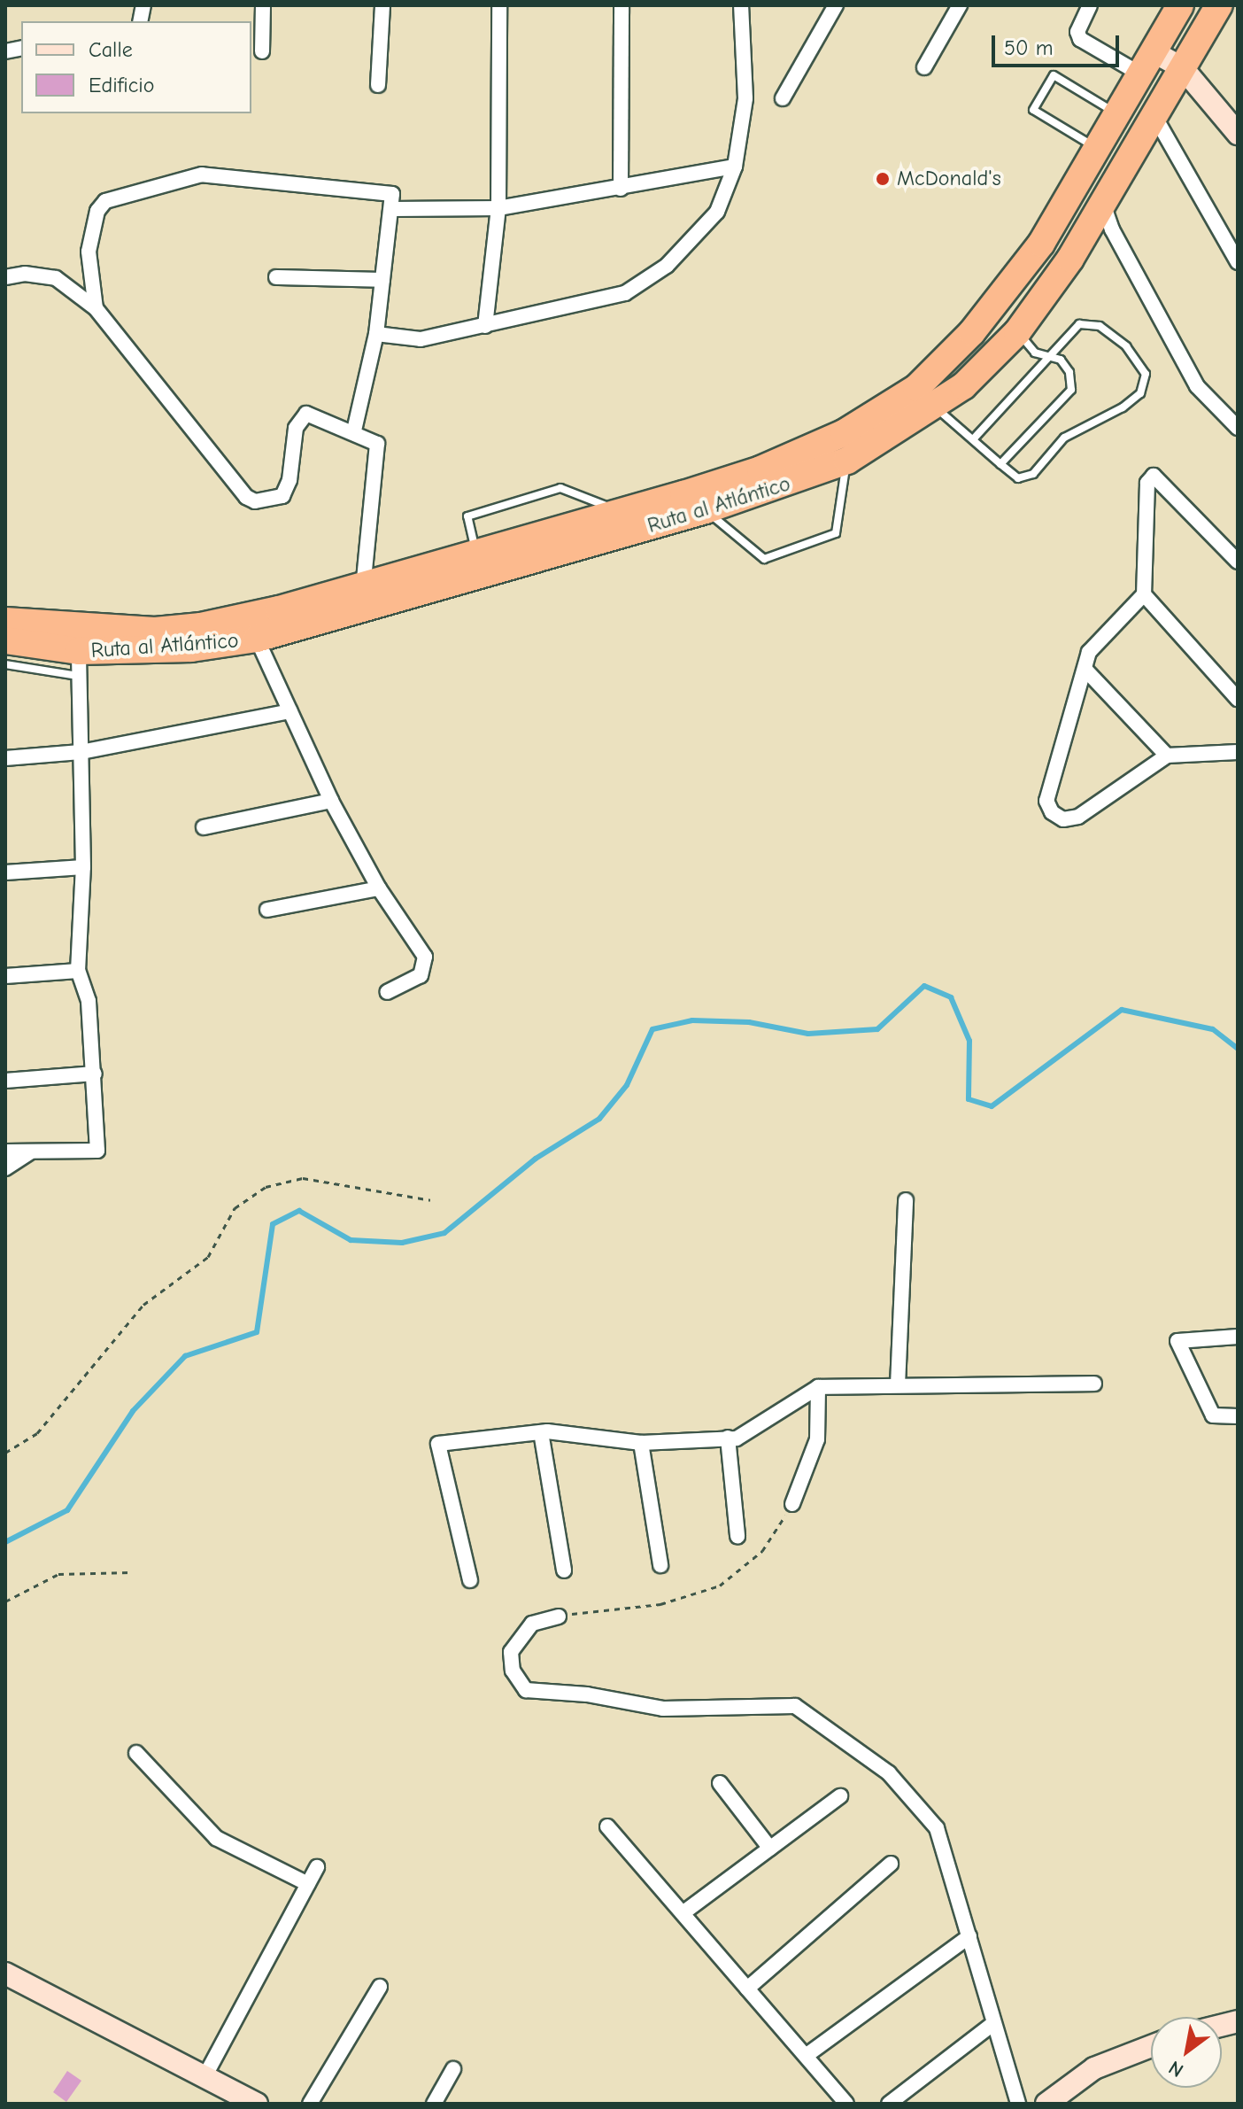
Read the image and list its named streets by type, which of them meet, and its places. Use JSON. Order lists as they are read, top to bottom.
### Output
{
  "streets": {
    "highway": ["Ruta al Atlántico"]
  },
  "places": ["McDonald's"],
  "legend": ["Calle", "Edificio"],
  "scale_bar": "50 m",
  "north": "bottom left"
}
